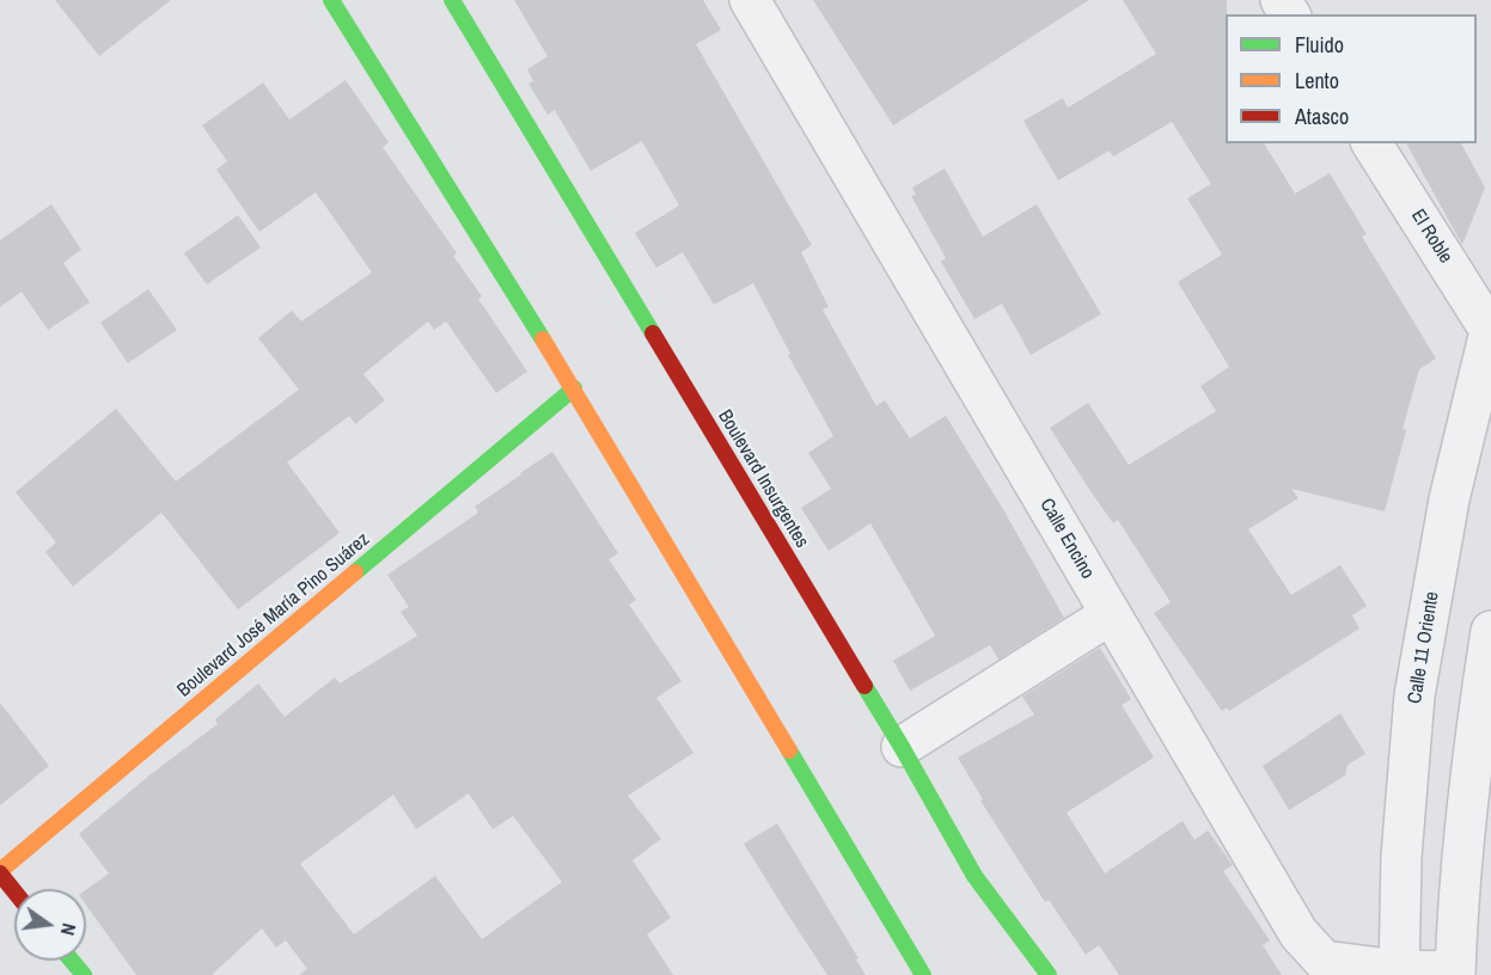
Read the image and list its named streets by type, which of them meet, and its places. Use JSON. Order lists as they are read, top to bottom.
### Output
{
  "streets": {
    "main road": ["Boulevard Insurgentes", "Boulevard José María Pino Suárez"],
    "street": ["El Roble", "Calle Encino", "Calle 11 Oriente"]
  },
  "crossings": [
    ["El Roble", "Calle 11 Oriente"],
    ["Calle Encino", "Calle 11 Oriente"]
  ],
  "legend": ["Fluido", "Lento", "Atasco"],
  "north": "right"
}
